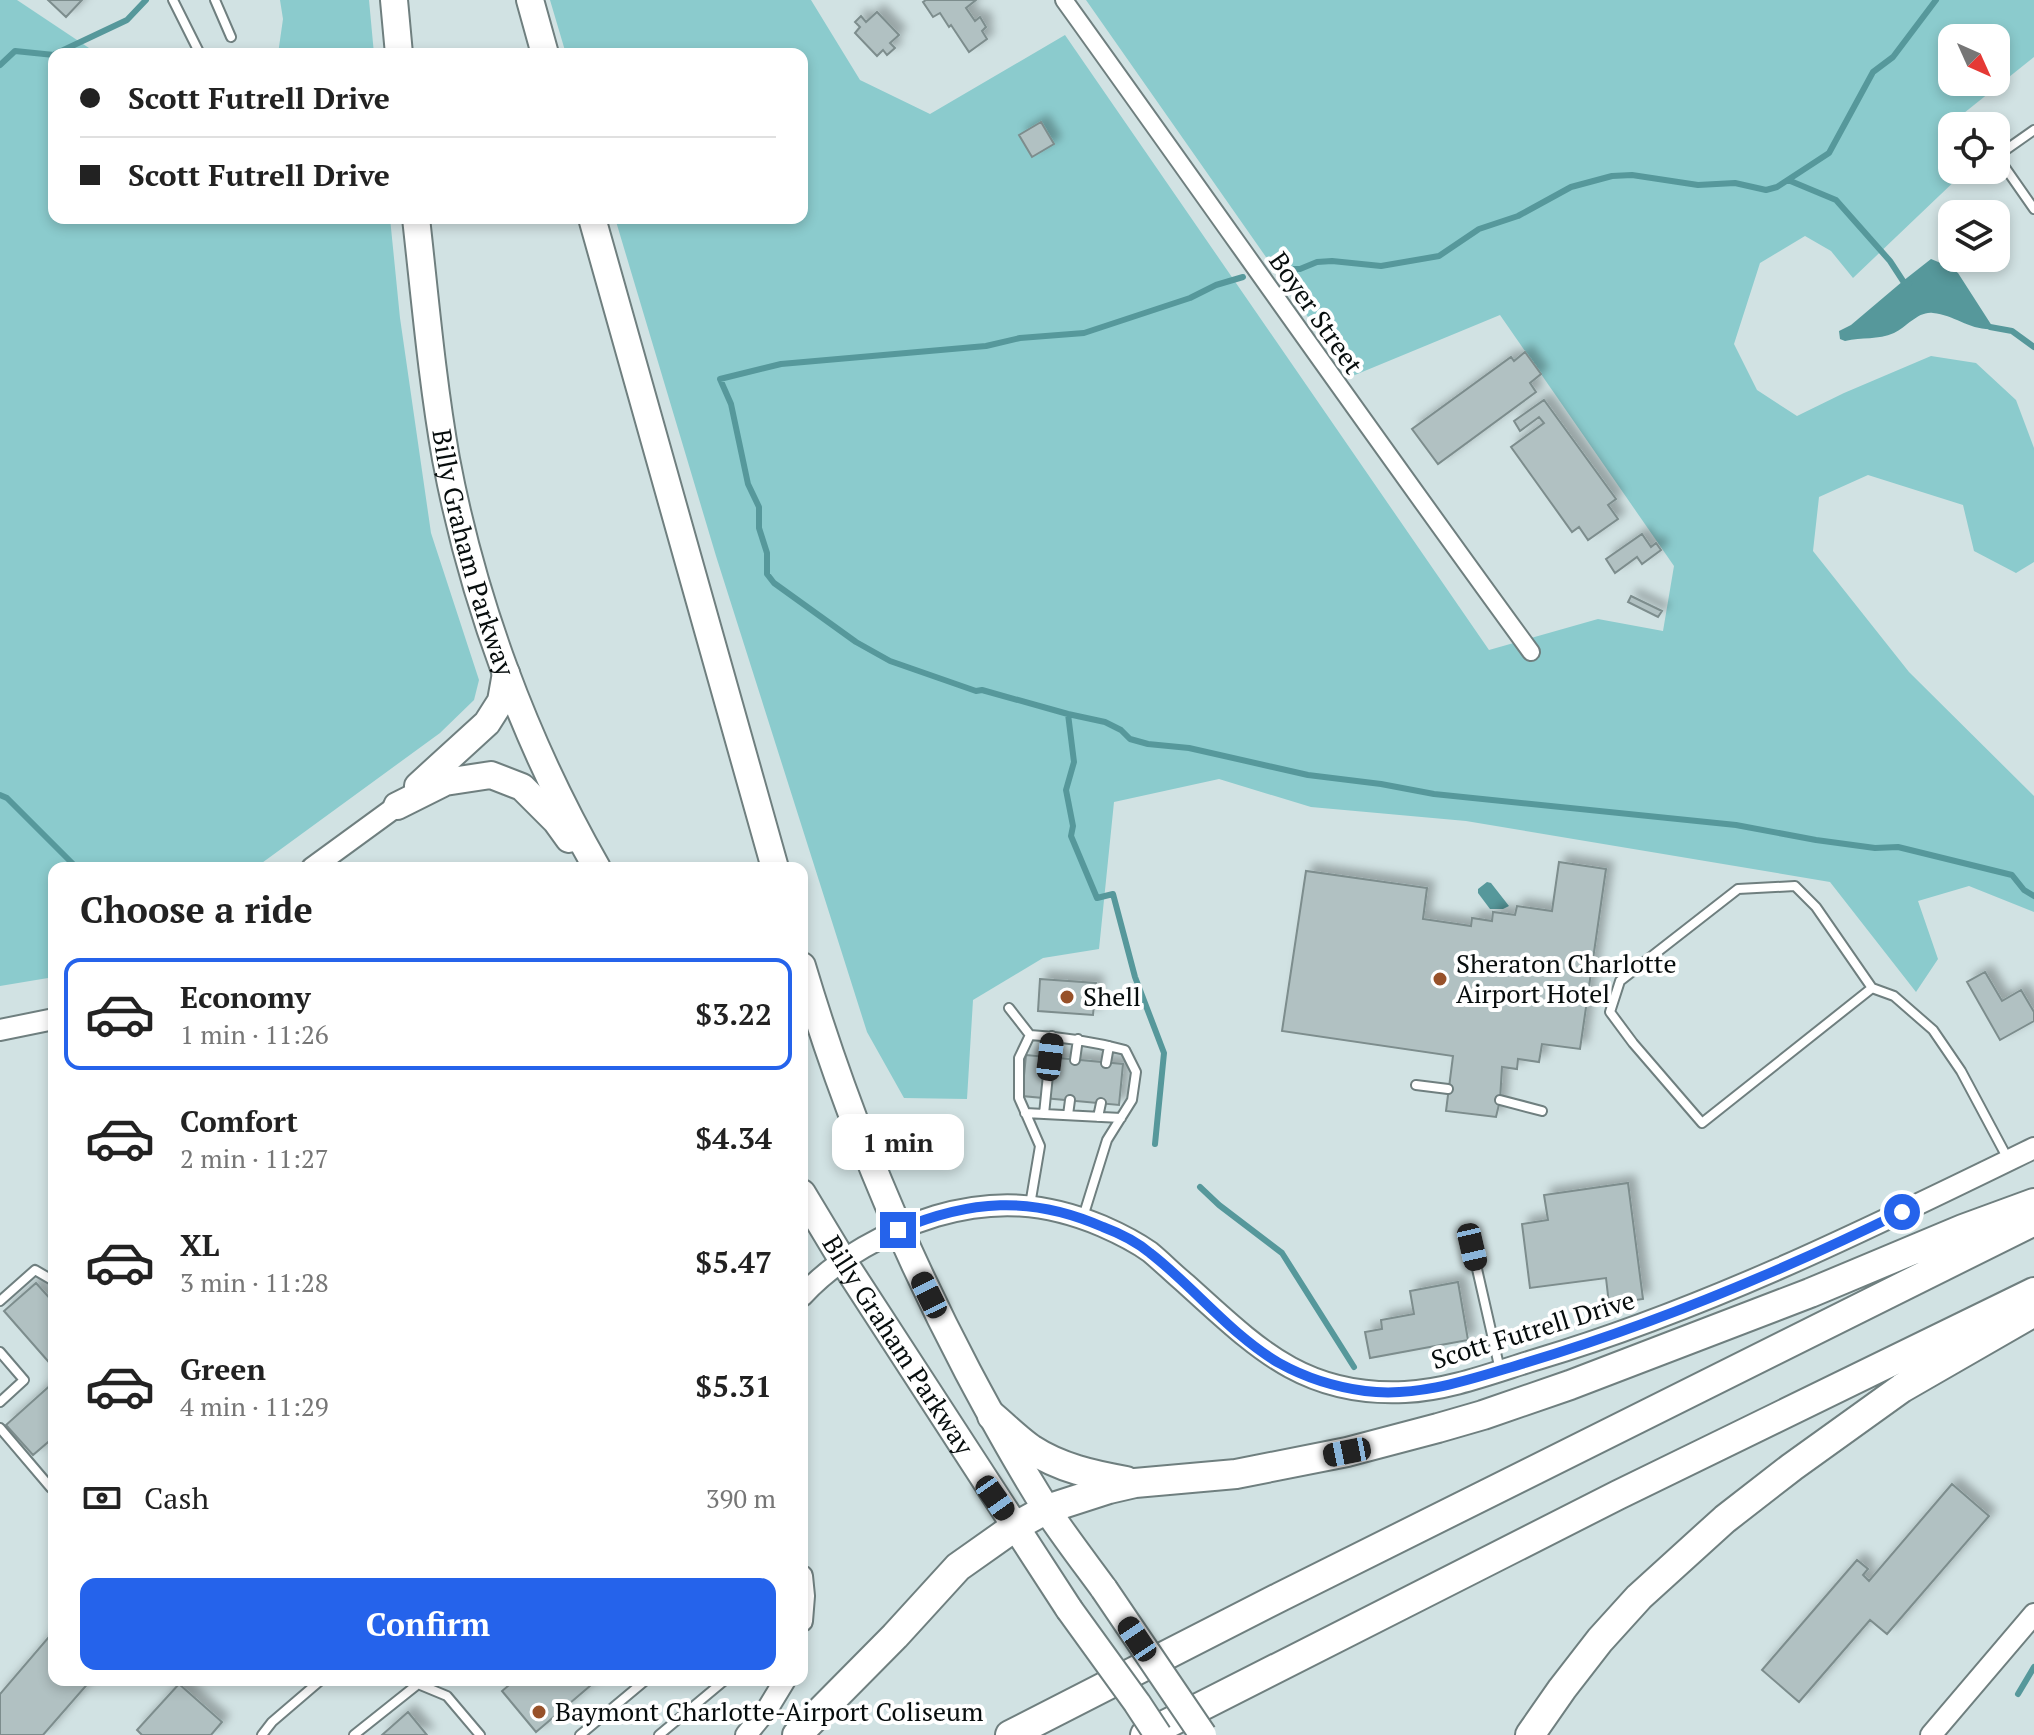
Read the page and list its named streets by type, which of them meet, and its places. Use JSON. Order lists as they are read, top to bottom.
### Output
{
  "streets": {
    "highway": ["Billy Graham Parkway"],
    "street": ["Boyer Street", "Scott Futrell Drive"]
  },
  "crossings": [
    ["Billy Graham Parkway", "Scott Futrell Drive"]
  ],
  "places": ["Sheraton Charlotte Airport Hotel", "Shell", "Baymont Charlotte-Airport Coliseum"],
  "north": "bottom right",
  "page": {
    "banner": ["Scott Futrell Drive", "Scott Futrell Drive"],
    "heading": "Choose a ride",
    "list": [
      {
        "name": "Economy",
        "note": "1 min · 11:26",
        "value": "$3.22"
      },
      {
        "name": "Comfort",
        "note": "2 min · 11:27",
        "value": "$4.34"
      },
      {
        "name": "XL",
        "note": "3 min · 11:28",
        "value": "$5.47"
      },
      {
        "name": "Green",
        "note": "4 min · 11:29",
        "value": "$5.31"
      }
    ],
    "bubble": "1 min",
    "pay": ["Cash", "390 m"],
    "buttons": "Confirm"
  }
}
